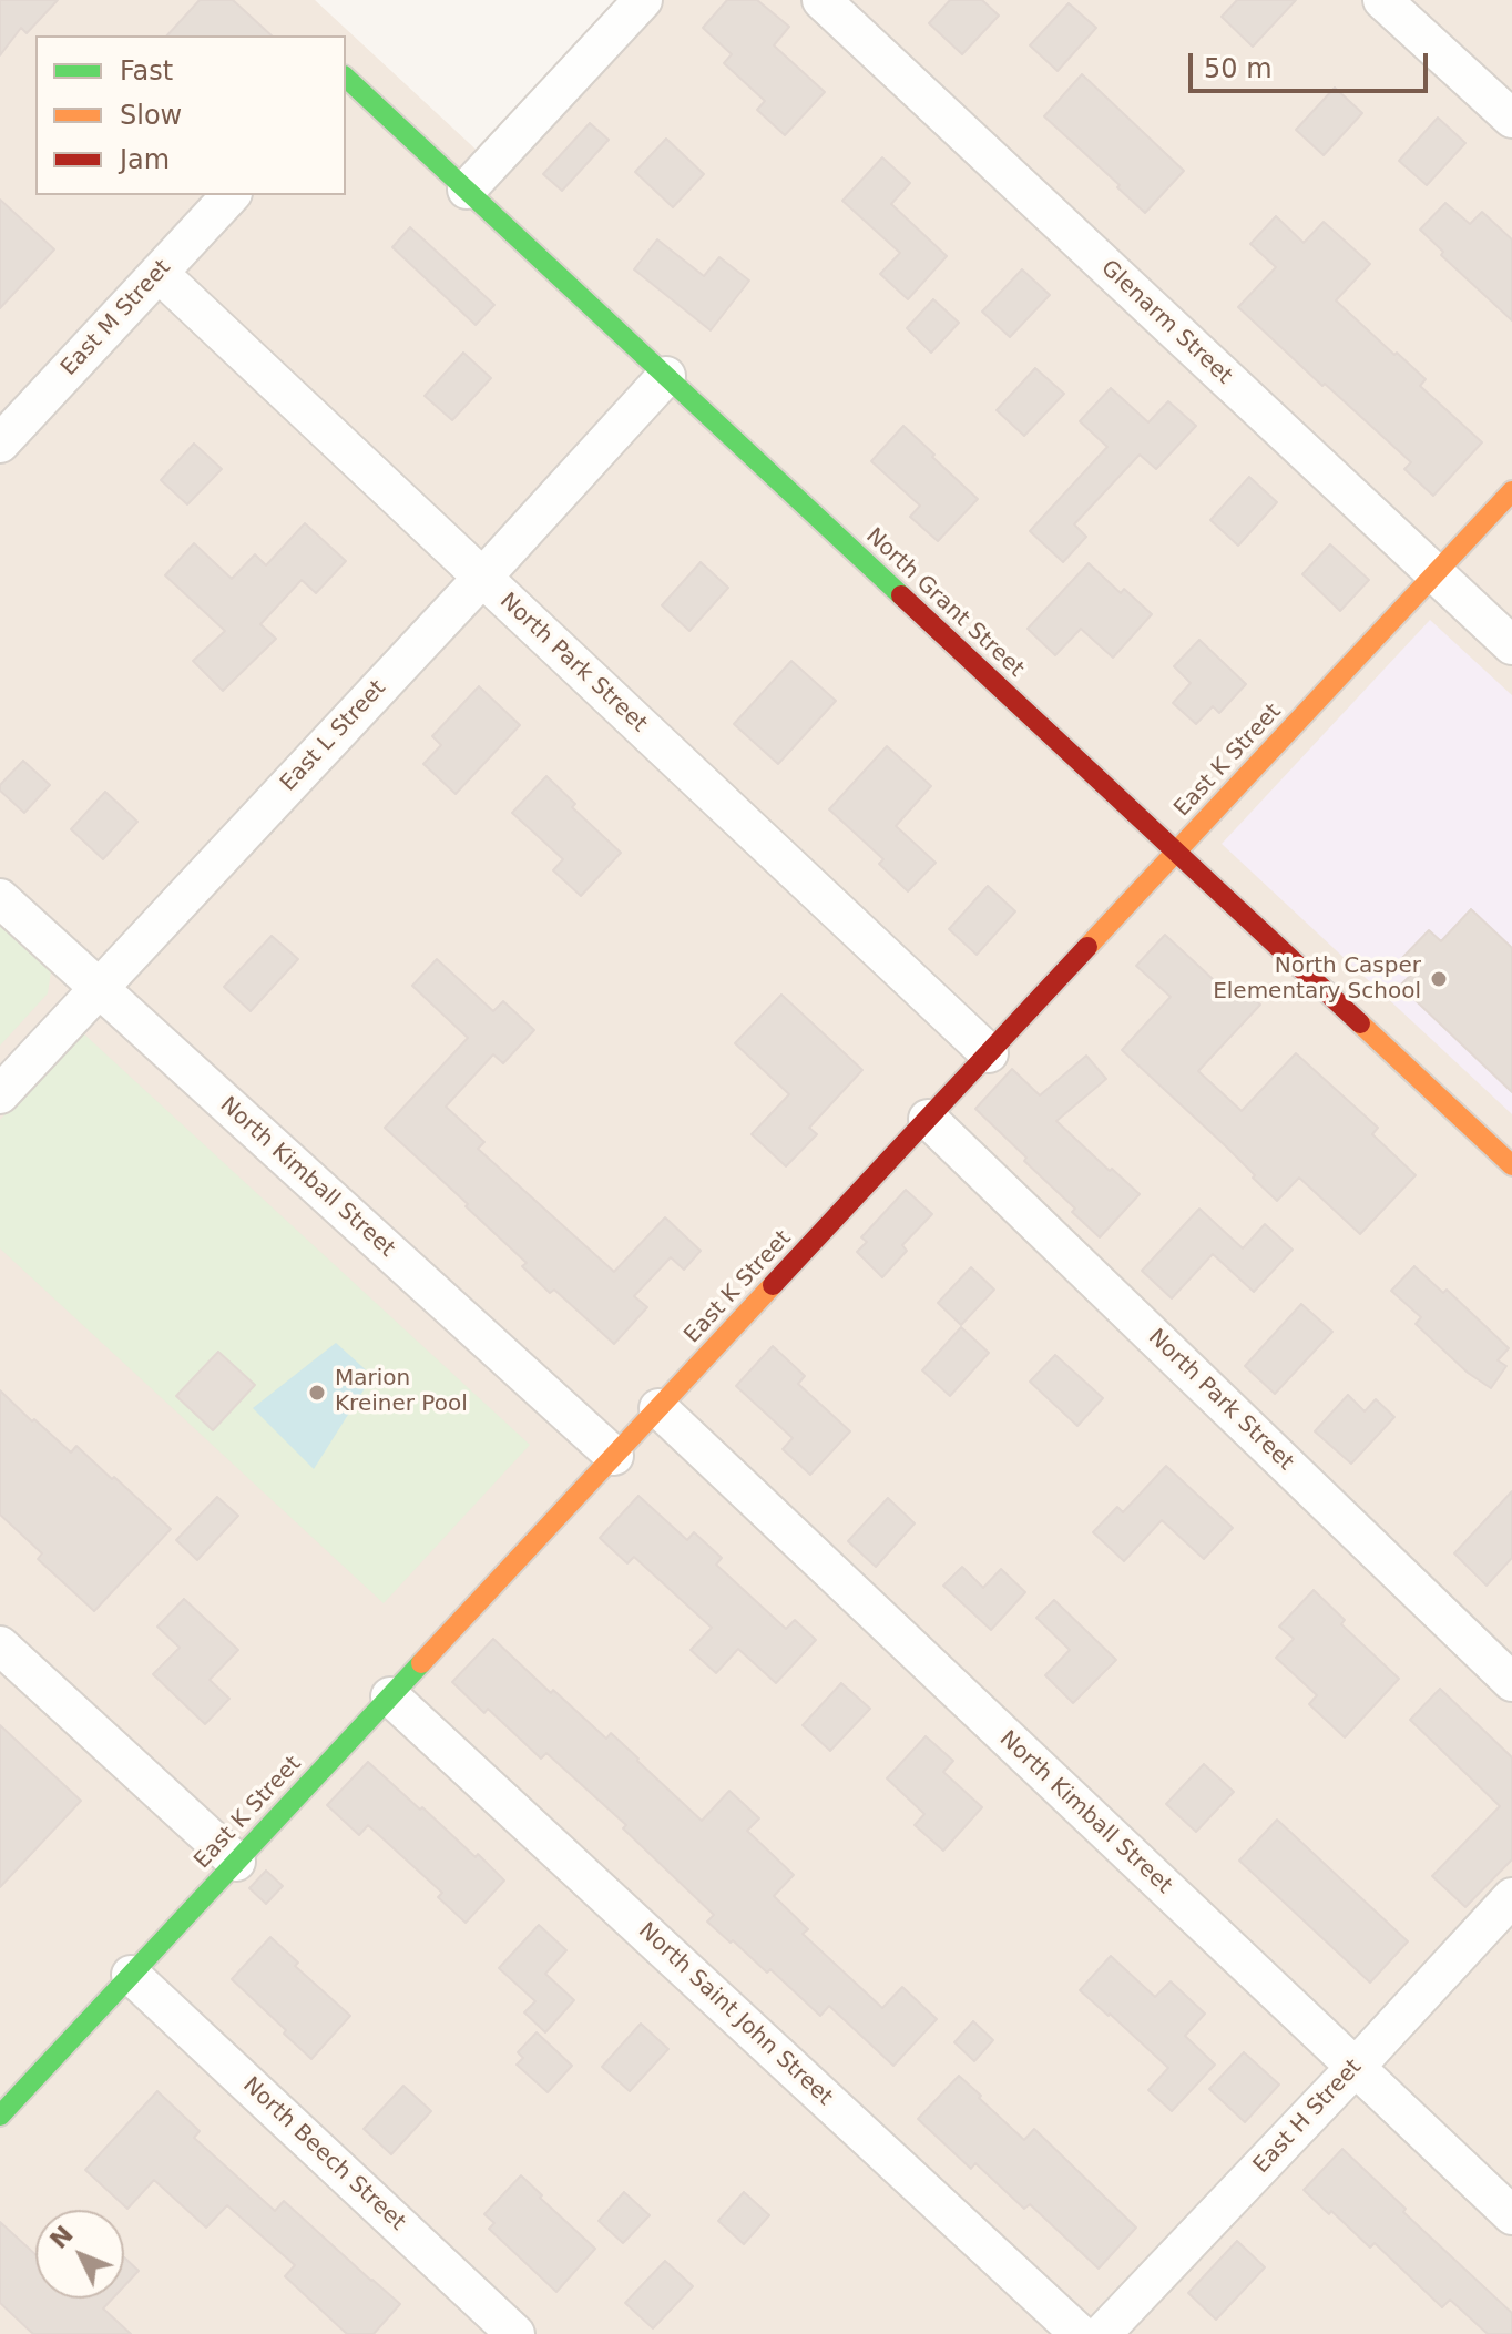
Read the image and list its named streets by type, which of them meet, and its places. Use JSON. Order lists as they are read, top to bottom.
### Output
{
  "streets": {
    "street": [
      "East M Street",
      "Glenarm Street",
      "North Grant Street",
      "North Park Street",
      "East L Street",
      "East K Street",
      "North Kimball Street",
      "North Saint John Street",
      "East H Street",
      "North Beech Street"
    ]
  },
  "crossings": [
    ["East M Street", "North Park Street"],
    ["Glenarm Street", "East K Street"],
    ["North Grant Street", "East L Street"],
    ["North Grant Street", "East K Street"],
    ["North Park Street", "East L Street"],
    ["North Park Street", "East K Street"],
    ["East L Street", "North Kimball Street"],
    ["East K Street", "North Kimball Street"],
    ["East K Street", "North Saint John Street"],
    ["East K Street", "North Beech Street"],
    ["North Kimball Street", "East H Street"]
  ],
  "places": ["North Casper Elementary School", "Marion Kreiner Pool"],
  "legend": ["Fast", "Slow", "Jam"],
  "scale_bar": "50 m",
  "north": "top left"
}
